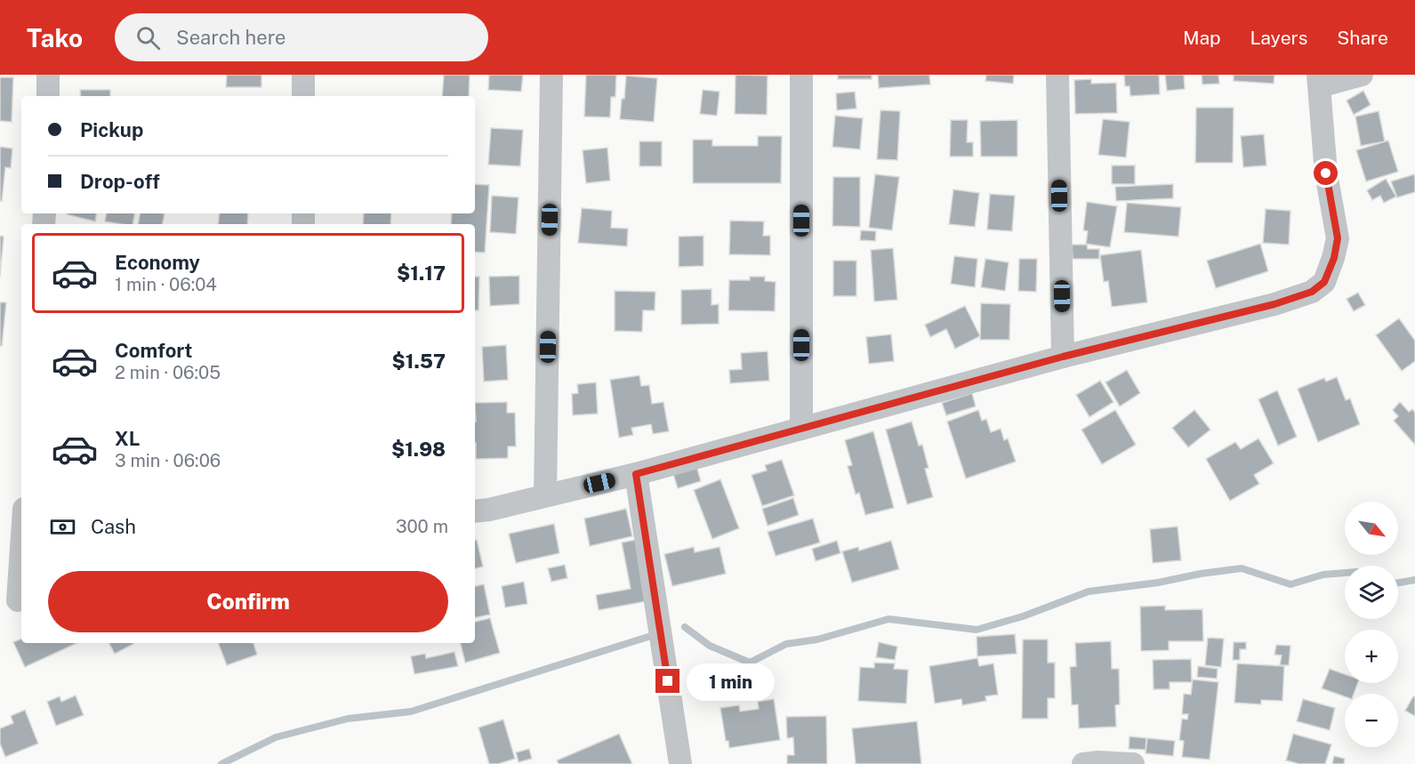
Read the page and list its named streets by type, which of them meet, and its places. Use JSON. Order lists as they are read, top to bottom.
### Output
{
  "north": "bottom right",
  "page": {
    "header": "Tako",
    "search": "Search here",
    "nav": ["Map", "Layers", "Share"],
    "banner": ["Pickup", "Drop-off"],
    "list": [
      {
        "name": "Economy",
        "note": "1 min · 06:04",
        "value": "$1.17"
      },
      {
        "name": "Comfort",
        "note": "2 min · 06:05",
        "value": "$1.57"
      },
      {
        "name": "XL",
        "note": "3 min · 06:06",
        "value": "$1.98"
      }
    ],
    "pay": ["Cash", "300 m"],
    "map_buttons": ["+", "−"],
    "buttons": "Confirm",
    "bubble": "1 min"
  }
}
